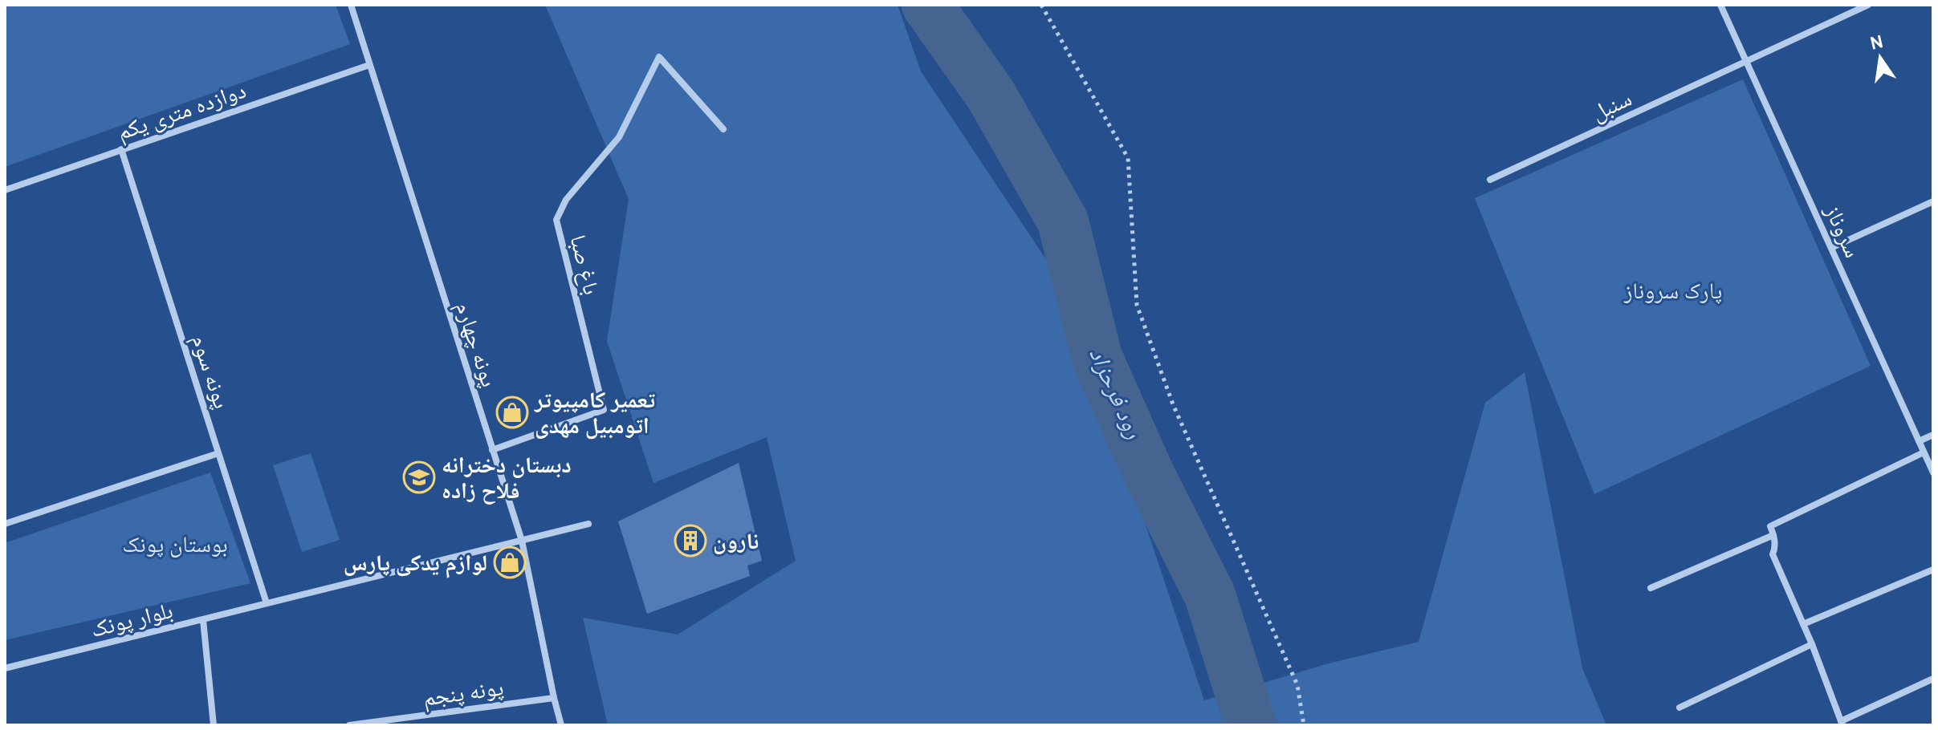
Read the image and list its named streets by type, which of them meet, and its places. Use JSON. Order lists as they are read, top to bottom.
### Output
{
  "streets": {
    "street": [
      "سنبل",
      "دوازده متری یکم",
      "سروناز",
      "باغ صبا",
      "پونه چهارم",
      "پونه سوم",
      "بلوار پونک",
      "پونه پنجم"
    ]
  },
  "crossings": [
    ["سنبل", "سروناز"],
    ["دوازده متری یکم", "پونه چهارم"],
    ["دوازده متری یکم", "پونه سوم"],
    ["باغ صبا", "پونه چهارم"],
    ["پونه چهارم", "بلوار پونک"],
    ["پونه چهارم", "پونه پنجم"],
    ["پونه سوم", "بلوار پونک"]
  ],
  "water": ["رود فرحزاد"],
  "parks": ["پارک سروناز", "بوستان پونک"],
  "places": {
    "shop": ["تعمیر کامپیوتر اتومبیل مهدی", "لوازم یدکی پارس"],
    "school or university": ["دبستان دخترانه فلاح زاده"],
    "building": ["نارون"]
  },
  "north": "top"
}
